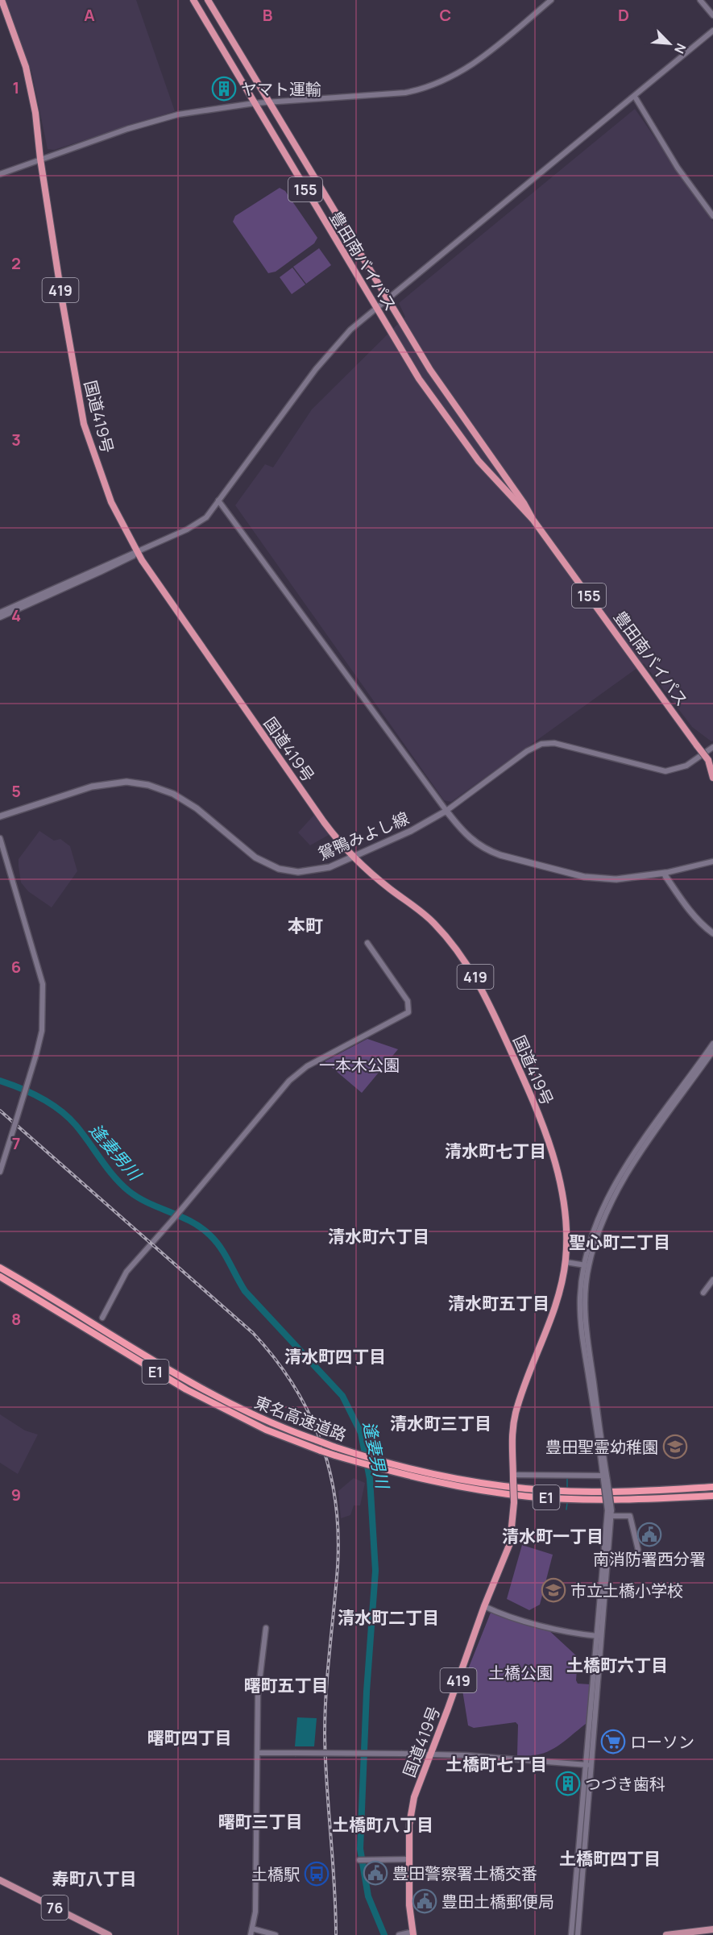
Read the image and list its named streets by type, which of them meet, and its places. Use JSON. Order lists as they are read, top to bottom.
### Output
{
  "streets": {
    "highway": [
      "155",
      "豊田南バイパス",
      "419",
      "国道419号",
      "E1",
      "東名高速道路"
    ],
    "main road": ["鴛鴨みよし線", "76"]
  },
  "crossings": [
    ["155", "豊田南バイパス"],
    ["国道419号", "鴛鴨みよし線"]
  ],
  "districts": [
    "本町",
    "清水町七丁目",
    "清水町六丁目",
    "聖心町二丁目",
    "清水町五丁目",
    "清水町四丁目",
    "清水町三丁目",
    "清水町一丁目",
    "清水町二丁目",
    "土橋町六丁目",
    "曙町五丁目",
    "曙町四丁目",
    "土橋町七丁目",
    "曙町三丁目",
    "土橋町八丁目",
    "土橋町四丁目",
    "寿町八丁目"
  ],
  "water": ["逢妻男川"],
  "parks": ["一本木公園", "土橋公園"],
  "places": {
    "building": ["ヤマト運輸", "つづき歯科"],
    "school or university": ["豊田聖霊幼稚園", "市立土橋小学校"],
    "public building": ["南消防署西分署", "豊田警察署土橋交番", "豊田土橋郵便局"],
    "supermarket": ["ローソン"],
    "bus stop": ["土橋駅"]
  },
  "north": "bottom right",
  "grid": {
    "columns": [
      "A",
      "B",
      "C",
      "D"
    ],
    "rows": [
      "1",
      "2",
      "3",
      "4",
      "5",
      "6",
      "7",
      "8",
      "9"
    ]
  }
}
